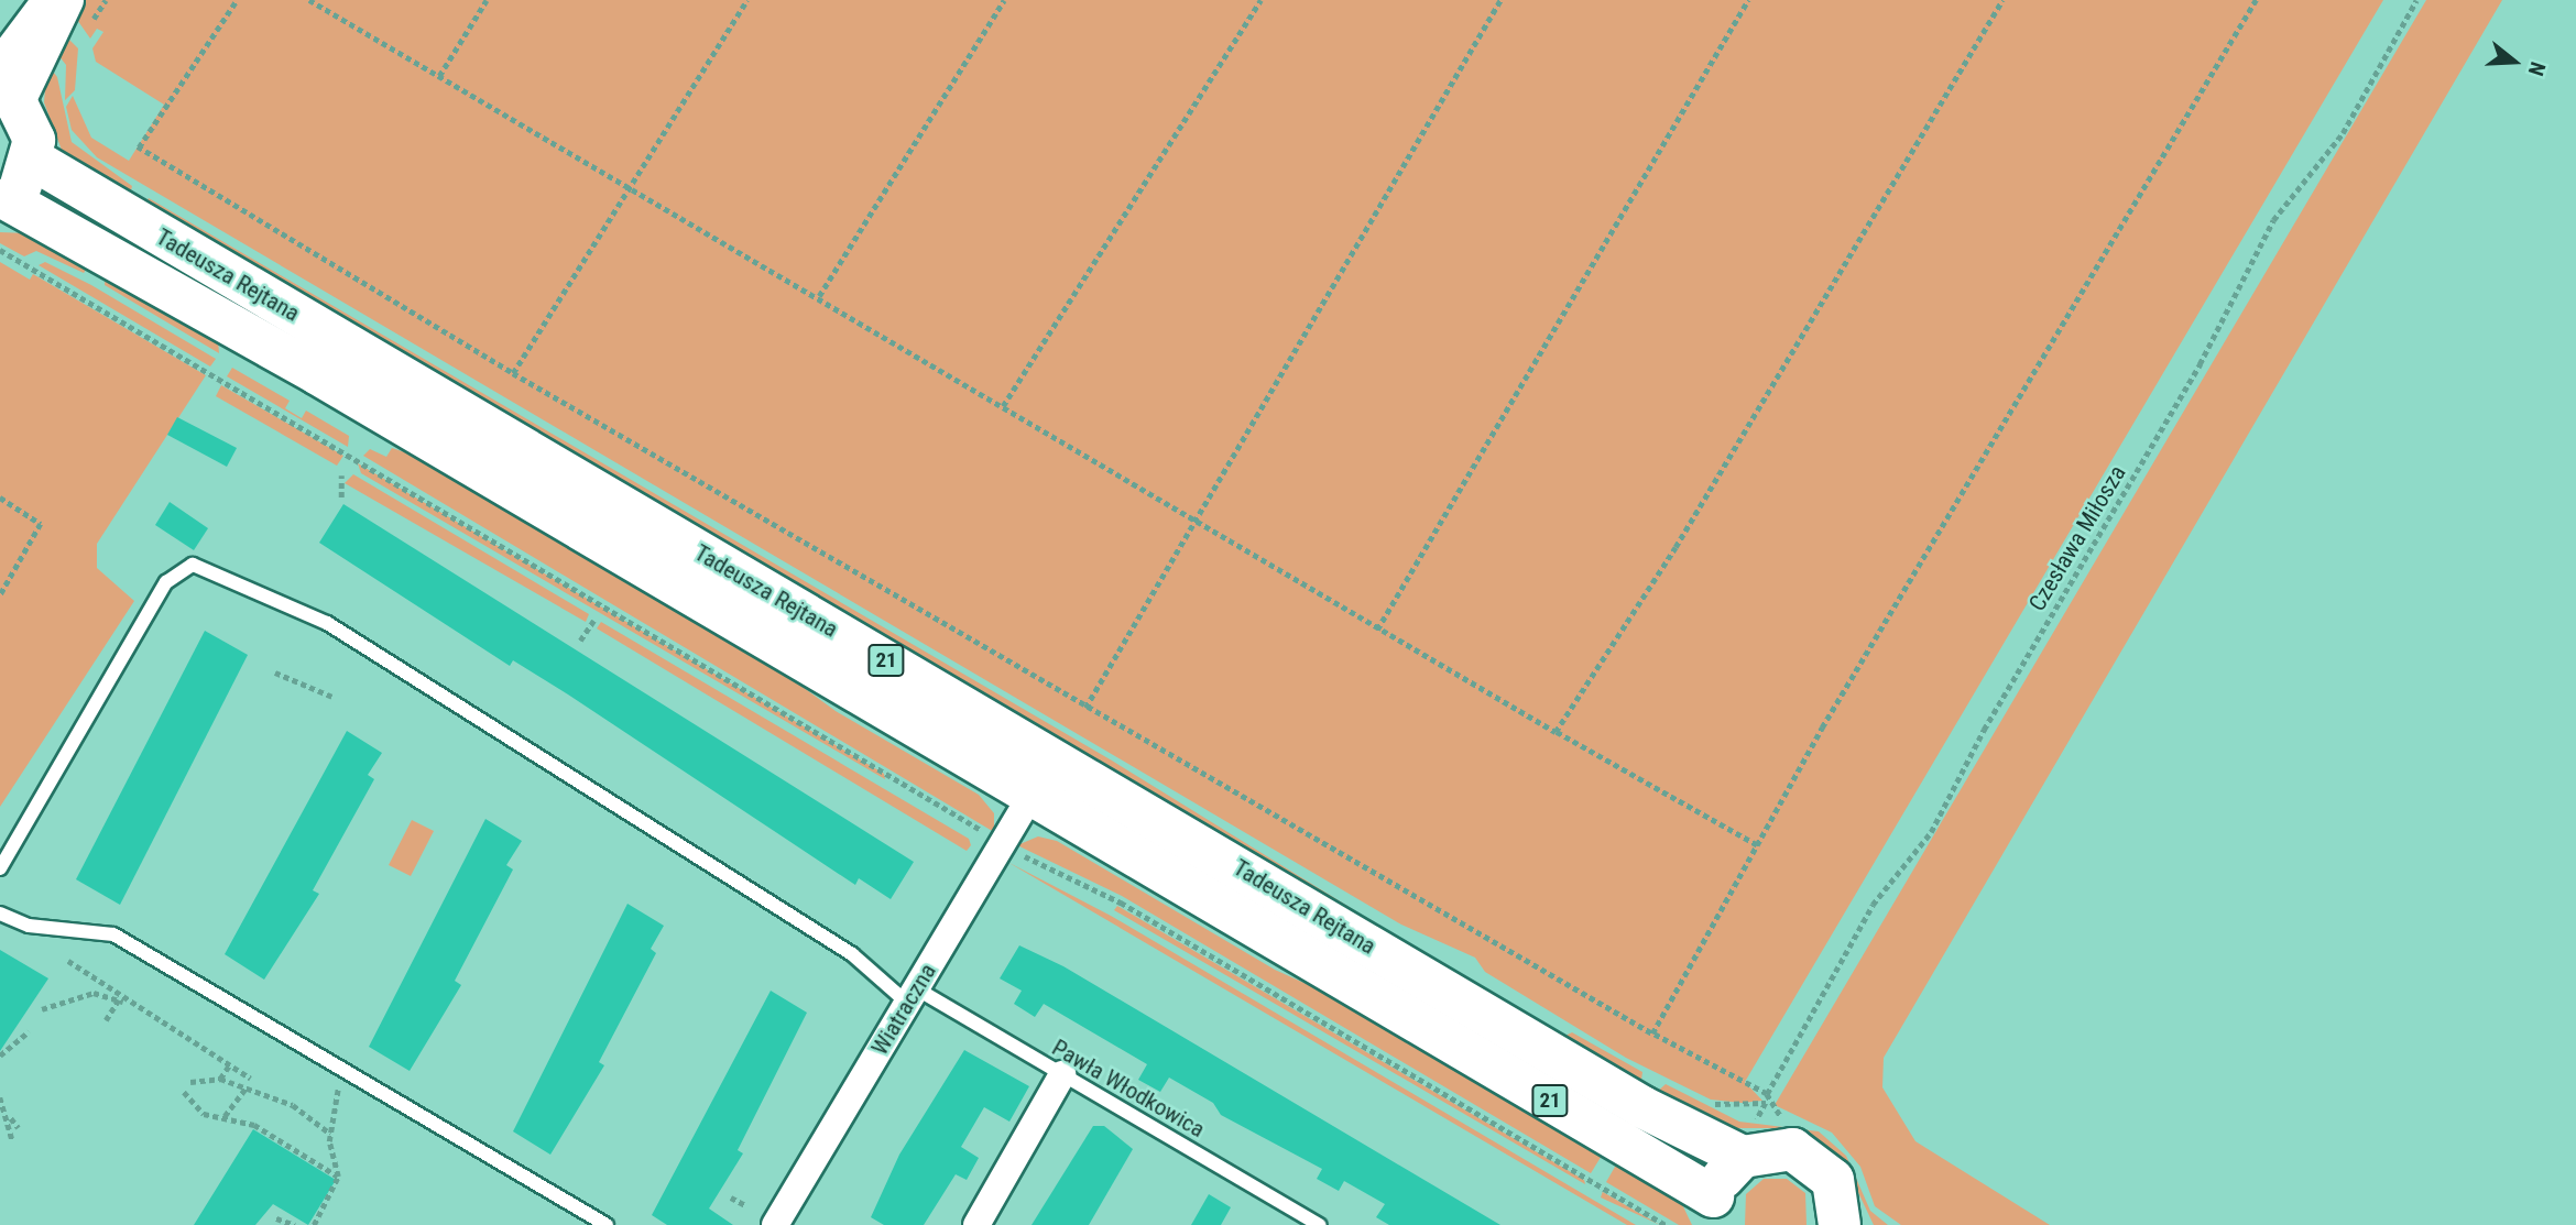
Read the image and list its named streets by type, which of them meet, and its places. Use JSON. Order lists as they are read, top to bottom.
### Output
{
  "streets": {
    "main road": ["Tadeusza Rejtana", "21"],
    "street": ["Wiatraczna"],
    "lane": ["Pawła Włodkowica"],
    "path": ["Czesława Miłosza"]
  },
  "crossings": [
    ["Tadeusza Rejtana", "Wiatraczna"],
    ["Wiatraczna", "Pawła Włodkowica"]
  ],
  "north": "right"
}
